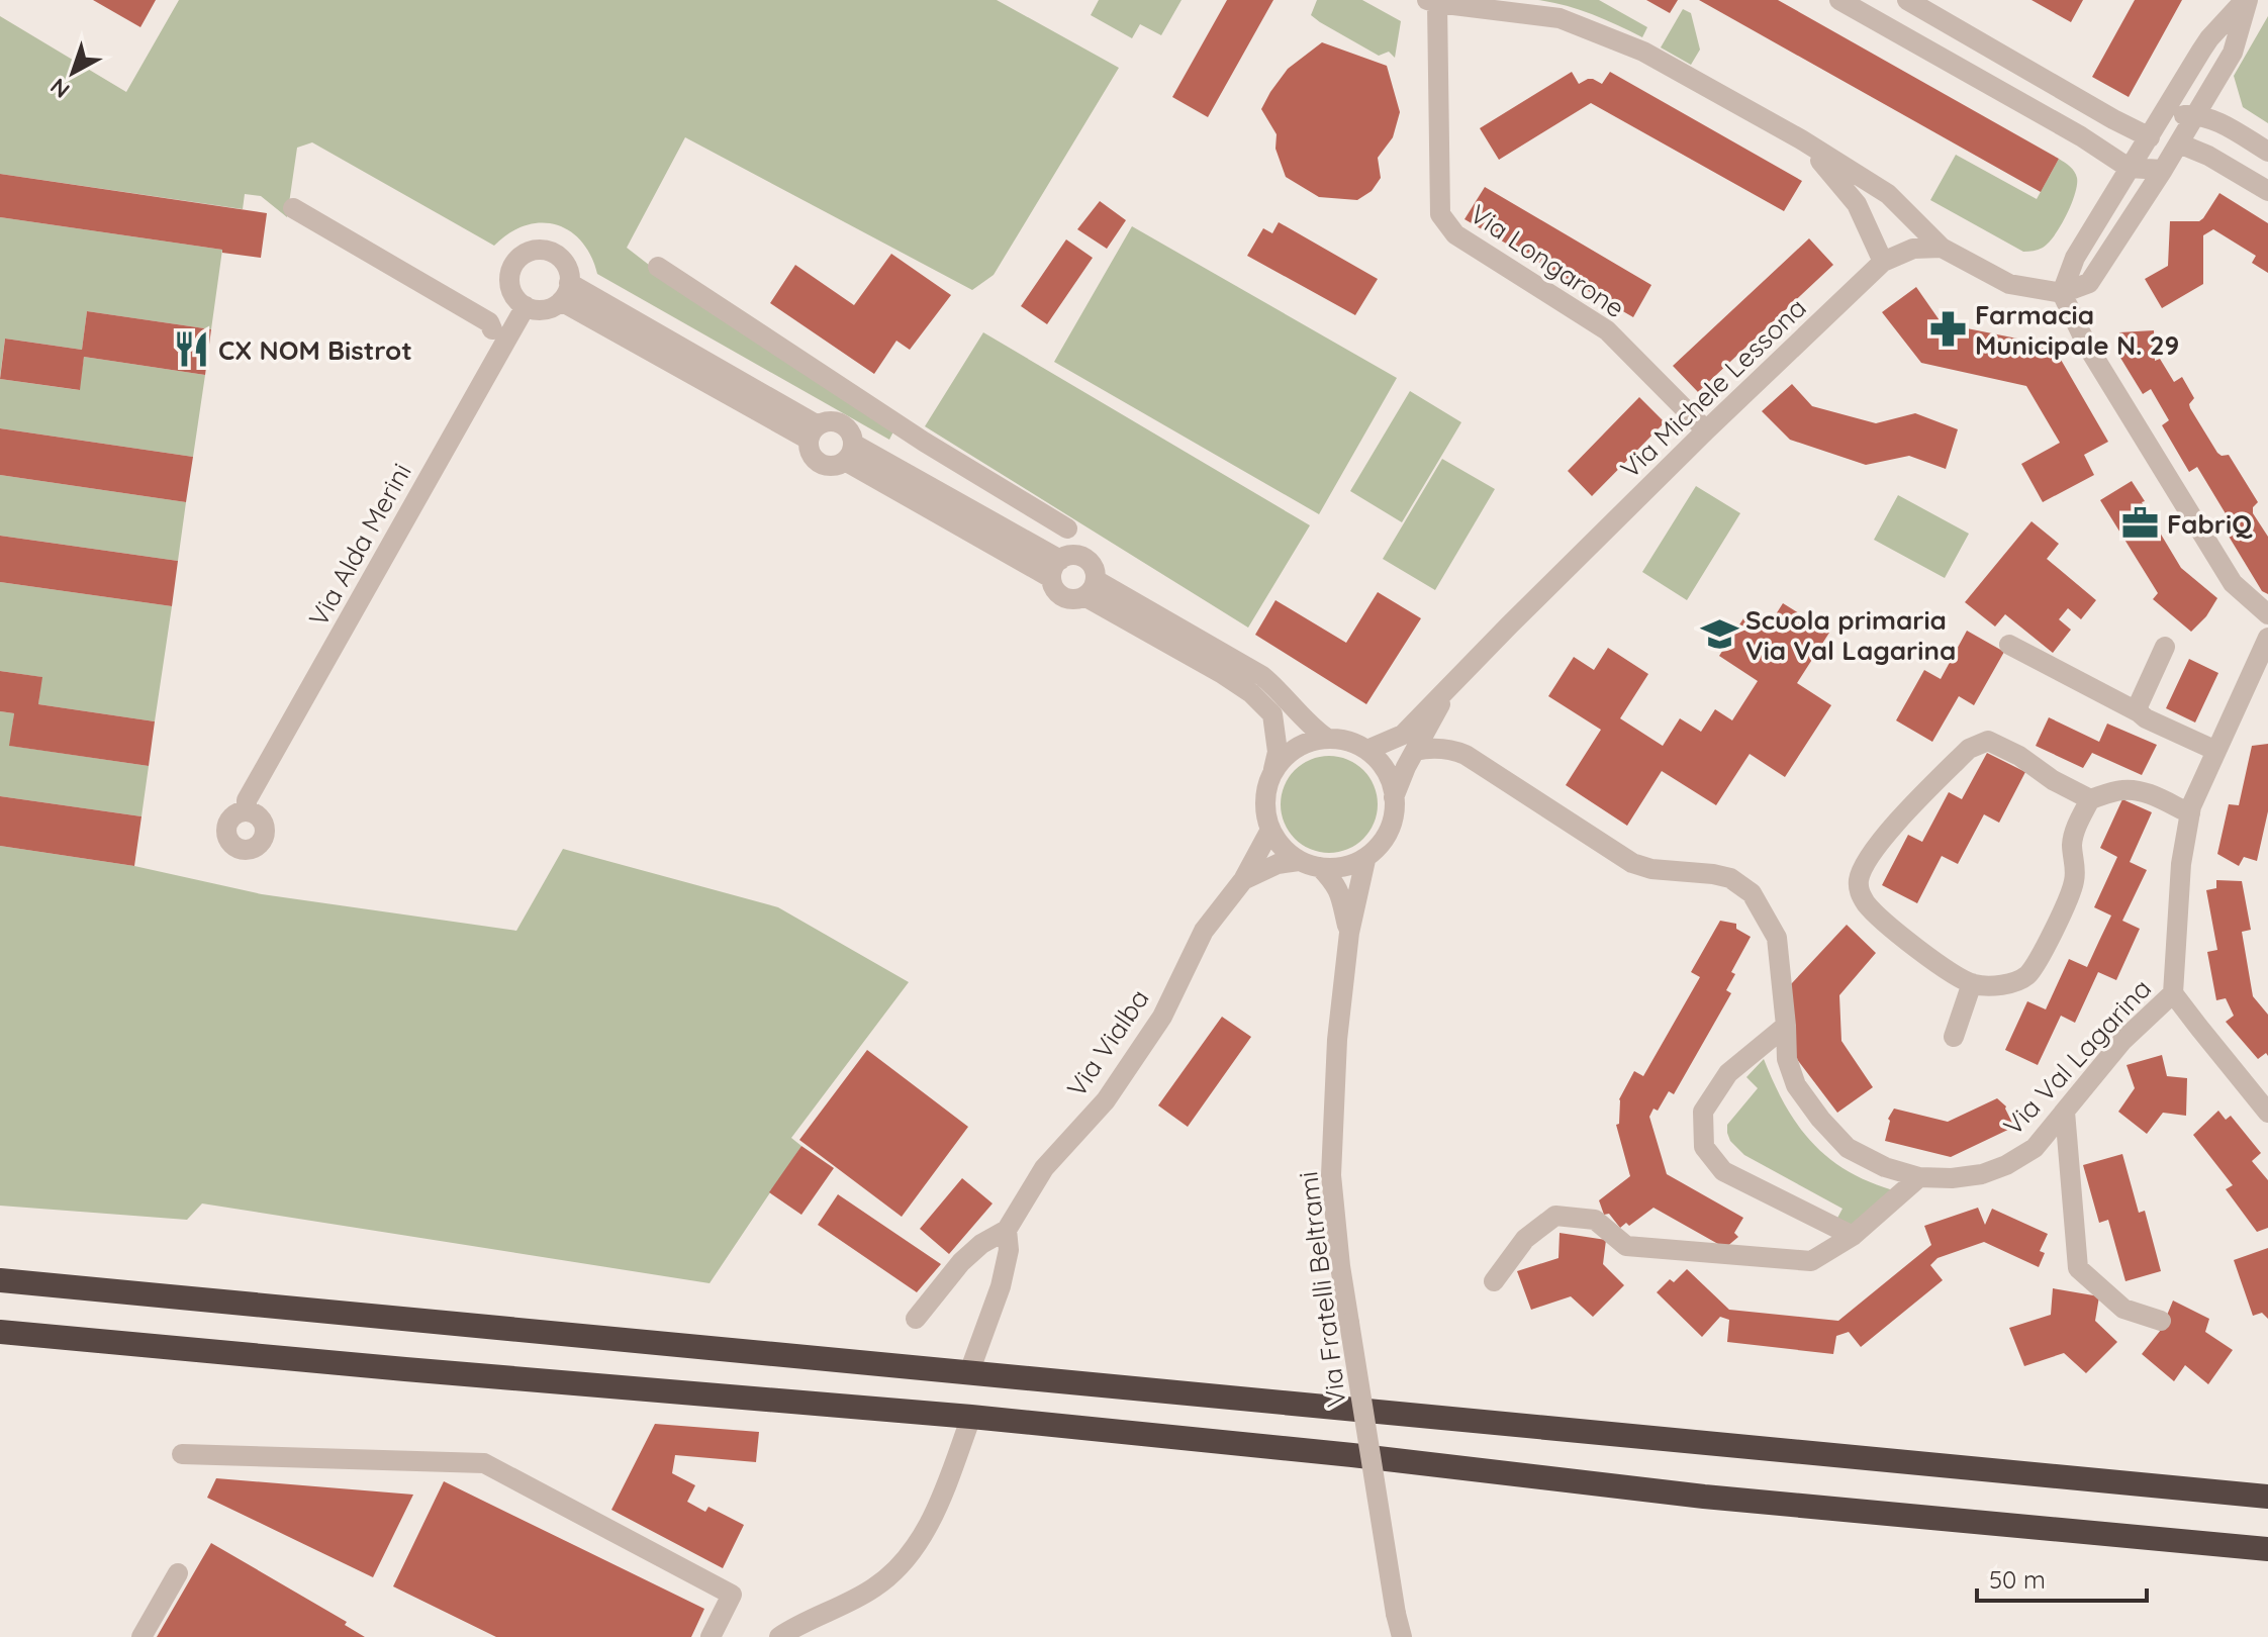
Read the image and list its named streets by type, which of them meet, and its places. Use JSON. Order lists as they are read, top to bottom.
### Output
{
  "streets": {
    "street": [
      "Via Longarone",
      "Via Michele Lessona",
      "Via Alda Merini",
      "Via Vialba",
      "Via Val Lagarina",
      "Via Fratelli Beltrami"
    ]
  },
  "crossings": [
    ["Via Longarone", "Via Michele Lessona"],
    ["Via Michele Lessona", "Via Vialba"],
    ["Via Michele Lessona", "Via Val Lagarina"],
    ["Via Michele Lessona", "Via Fratelli Beltrami"],
    ["Via Vialba", "Via Fratelli Beltrami"]
  ],
  "places": {
    "pharmacy": ["Farmacia Municipale N. 29"],
    "restaurant": ["CX NOM Bistrot"],
    "office": ["FabriQ"],
    "school or university": ["Scuola primaria Via Val Lagarina"]
  },
  "scale_bar": "50 m",
  "north": "bottom left"
}
